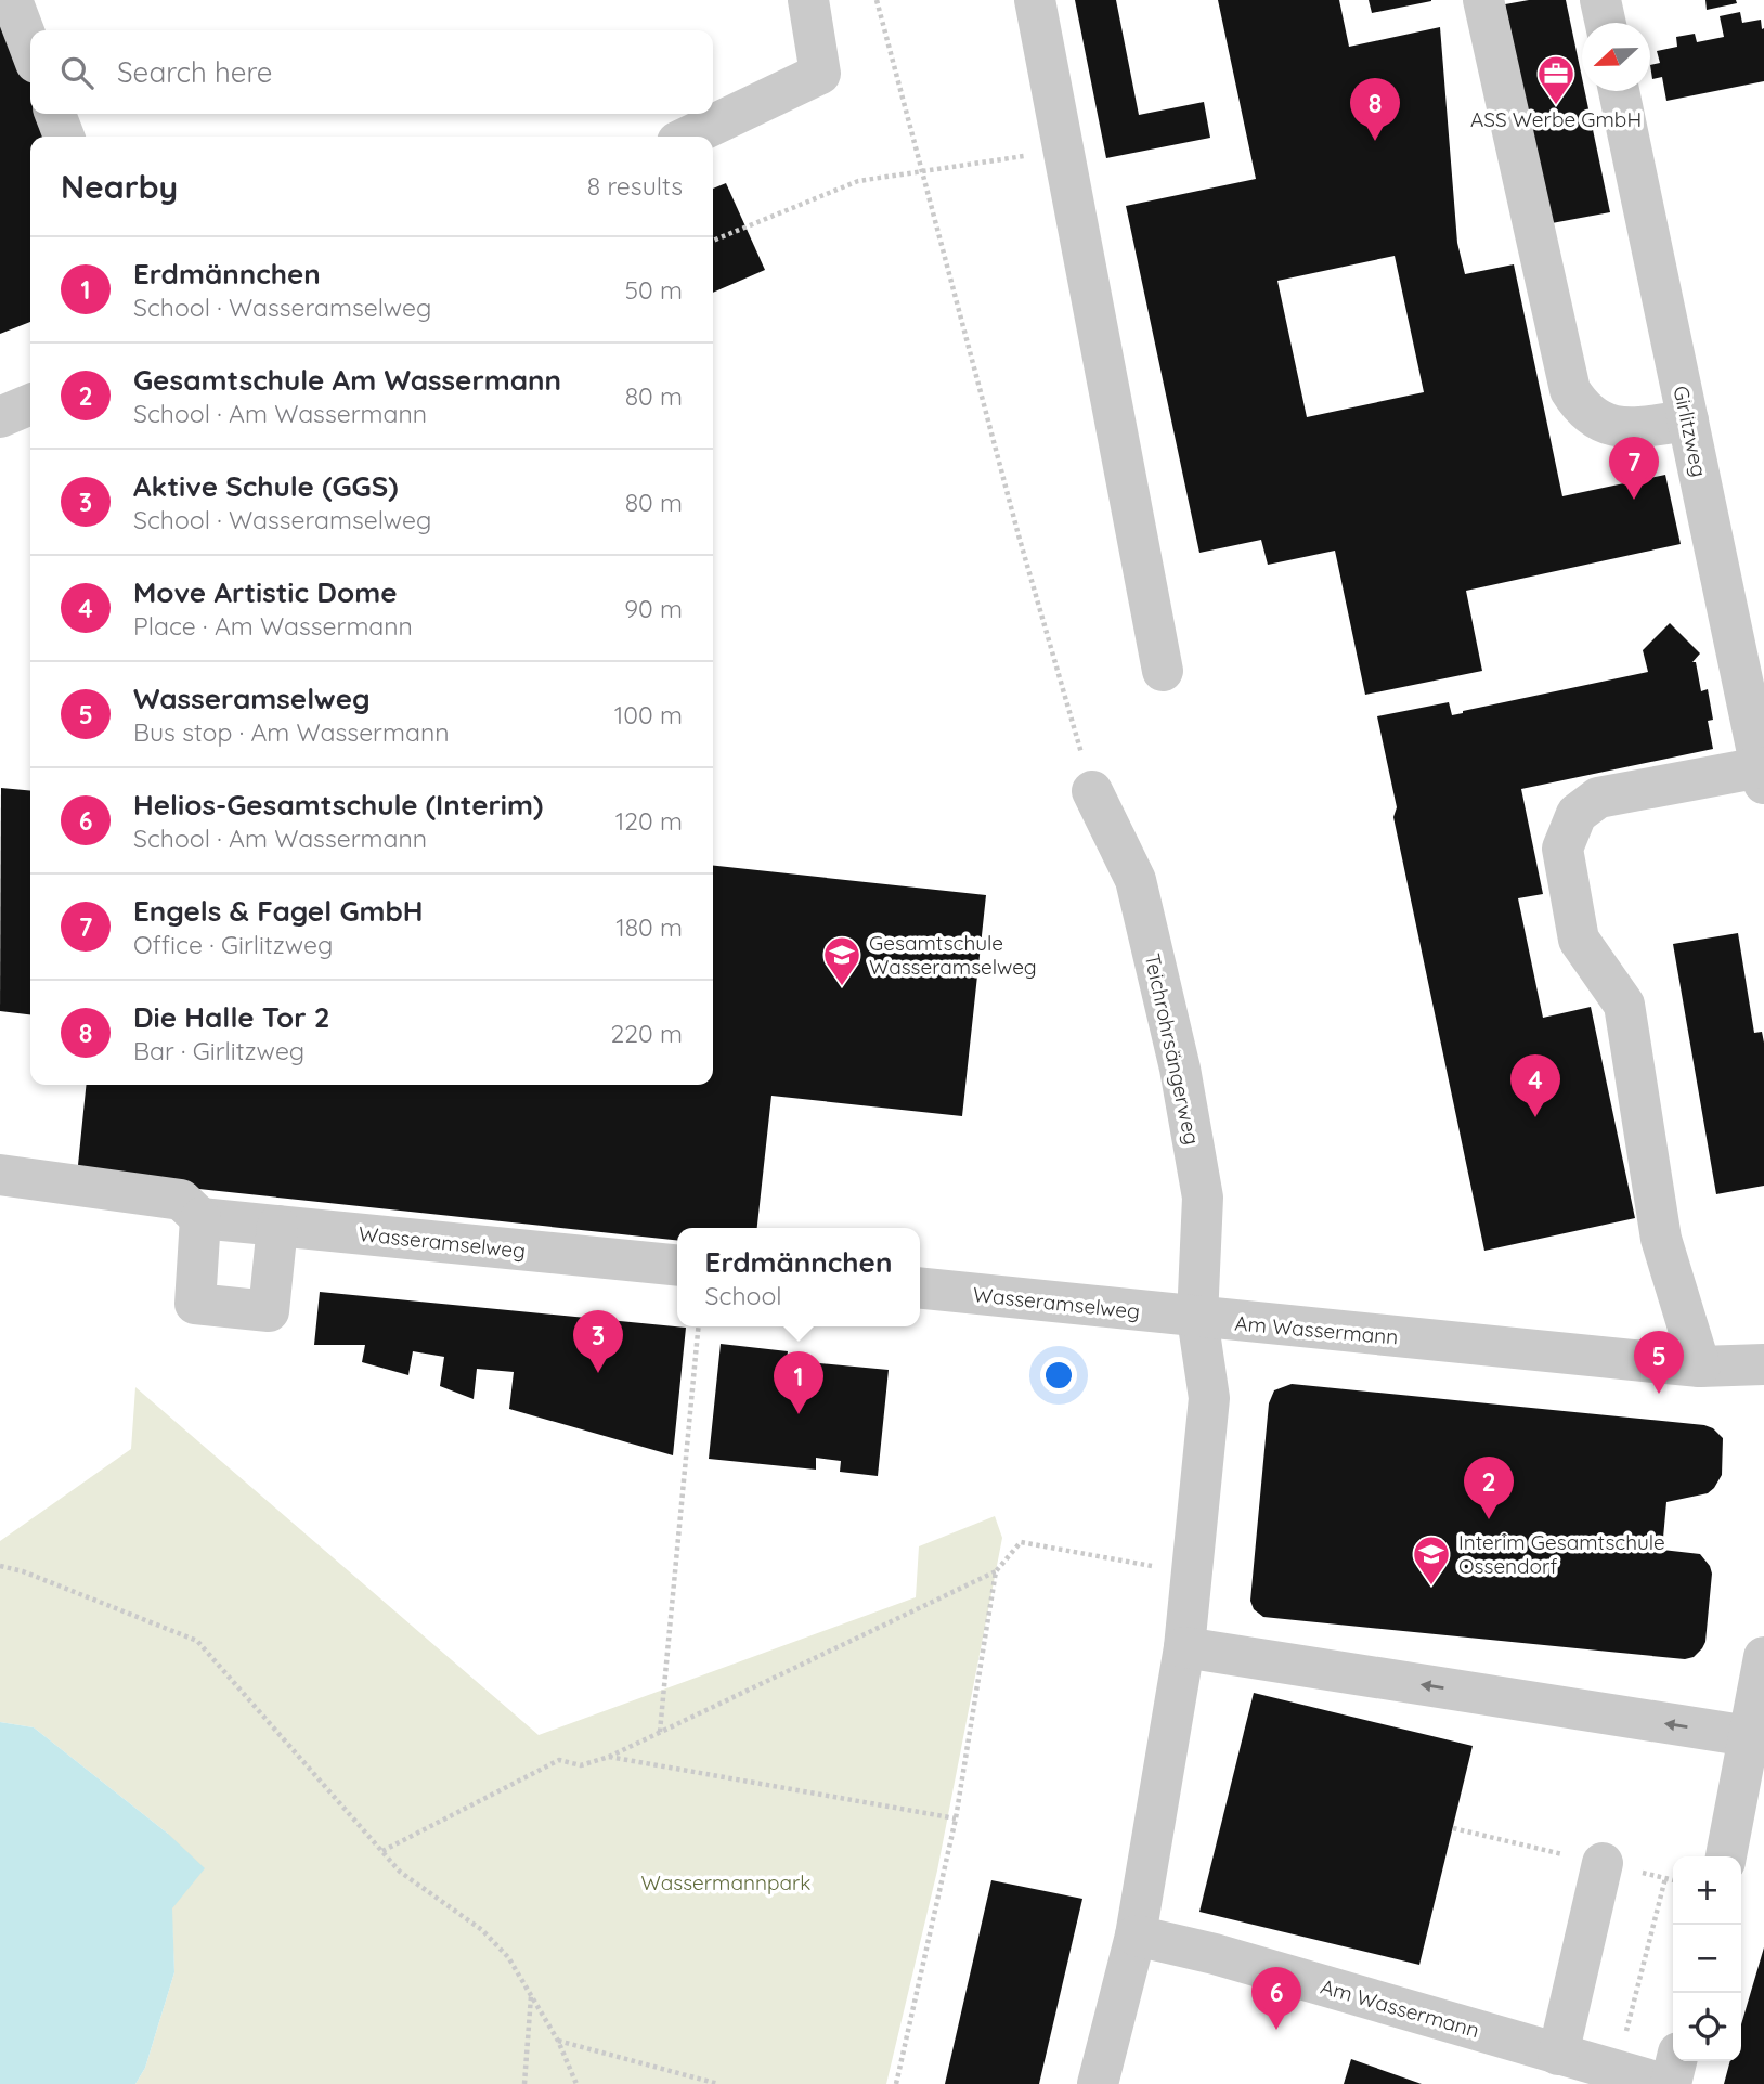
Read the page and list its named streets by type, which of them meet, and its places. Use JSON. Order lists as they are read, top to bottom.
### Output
{
  "streets": {
    "street": [
      "Girlitzweg",
      "Teichrohrsängerweg",
      "Wasseramselweg",
      "Am Wassermann"
    ]
  },
  "crossings": [
    ["Teichrohrsängerweg", "Wasseramselweg"],
    ["Teichrohrsängerweg", "Am Wassermann"],
    ["Wasseramselweg", "Am Wassermann"]
  ],
  "parks": ["Wassermannpark"],
  "places": {
    "office": ["ASS Werbe GmbH"],
    "school or university": ["Gesamtschule Wasseramselweg", "Interim Gesamtschule Ossendorf"]
  },
  "north": "left",
  "page": {
    "search": "Search here",
    "pins": [
      "8",
      "7",
      "4",
      "3",
      "5",
      "1",
      "2",
      "6"
    ],
    "heading": ["Nearby", "8 results"],
    "list": [
      {
        "mark": "1",
        "name": "Erdmännchen",
        "note": "School · Wasseramselweg",
        "value": "50 m"
      },
      {
        "mark": "2",
        "name": "Gesamtschule Am Wassermann",
        "note": "School · Am Wassermann",
        "value": "80 m"
      },
      {
        "mark": "3",
        "name": "Aktive Schule (GGS)",
        "note": "School · Wasseramselweg",
        "value": "80 m"
      },
      {
        "mark": "4",
        "name": "Move Artistic Dome",
        "note": "Place · Am Wassermann",
        "value": "90 m"
      },
      {
        "mark": "5",
        "name": "Wasseramselweg",
        "note": "Bus stop · Am Wassermann",
        "value": "100 m"
      },
      {
        "mark": "6",
        "name": "Helios-Gesamtschule (Interim)",
        "note": "School · Am Wassermann",
        "value": "120 m"
      },
      {
        "mark": "7",
        "name": "Engels & Fagel GmbH",
        "note": "Office · Girlitzweg",
        "value": "180 m"
      },
      {
        "mark": "8",
        "name": "Die Halle Tor 2",
        "note": "Bar · Girlitzweg",
        "value": "220 m"
      }
    ],
    "popup": ["Erdmännchen", "School"],
    "map_buttons": ["+", "−"]
  }
}
